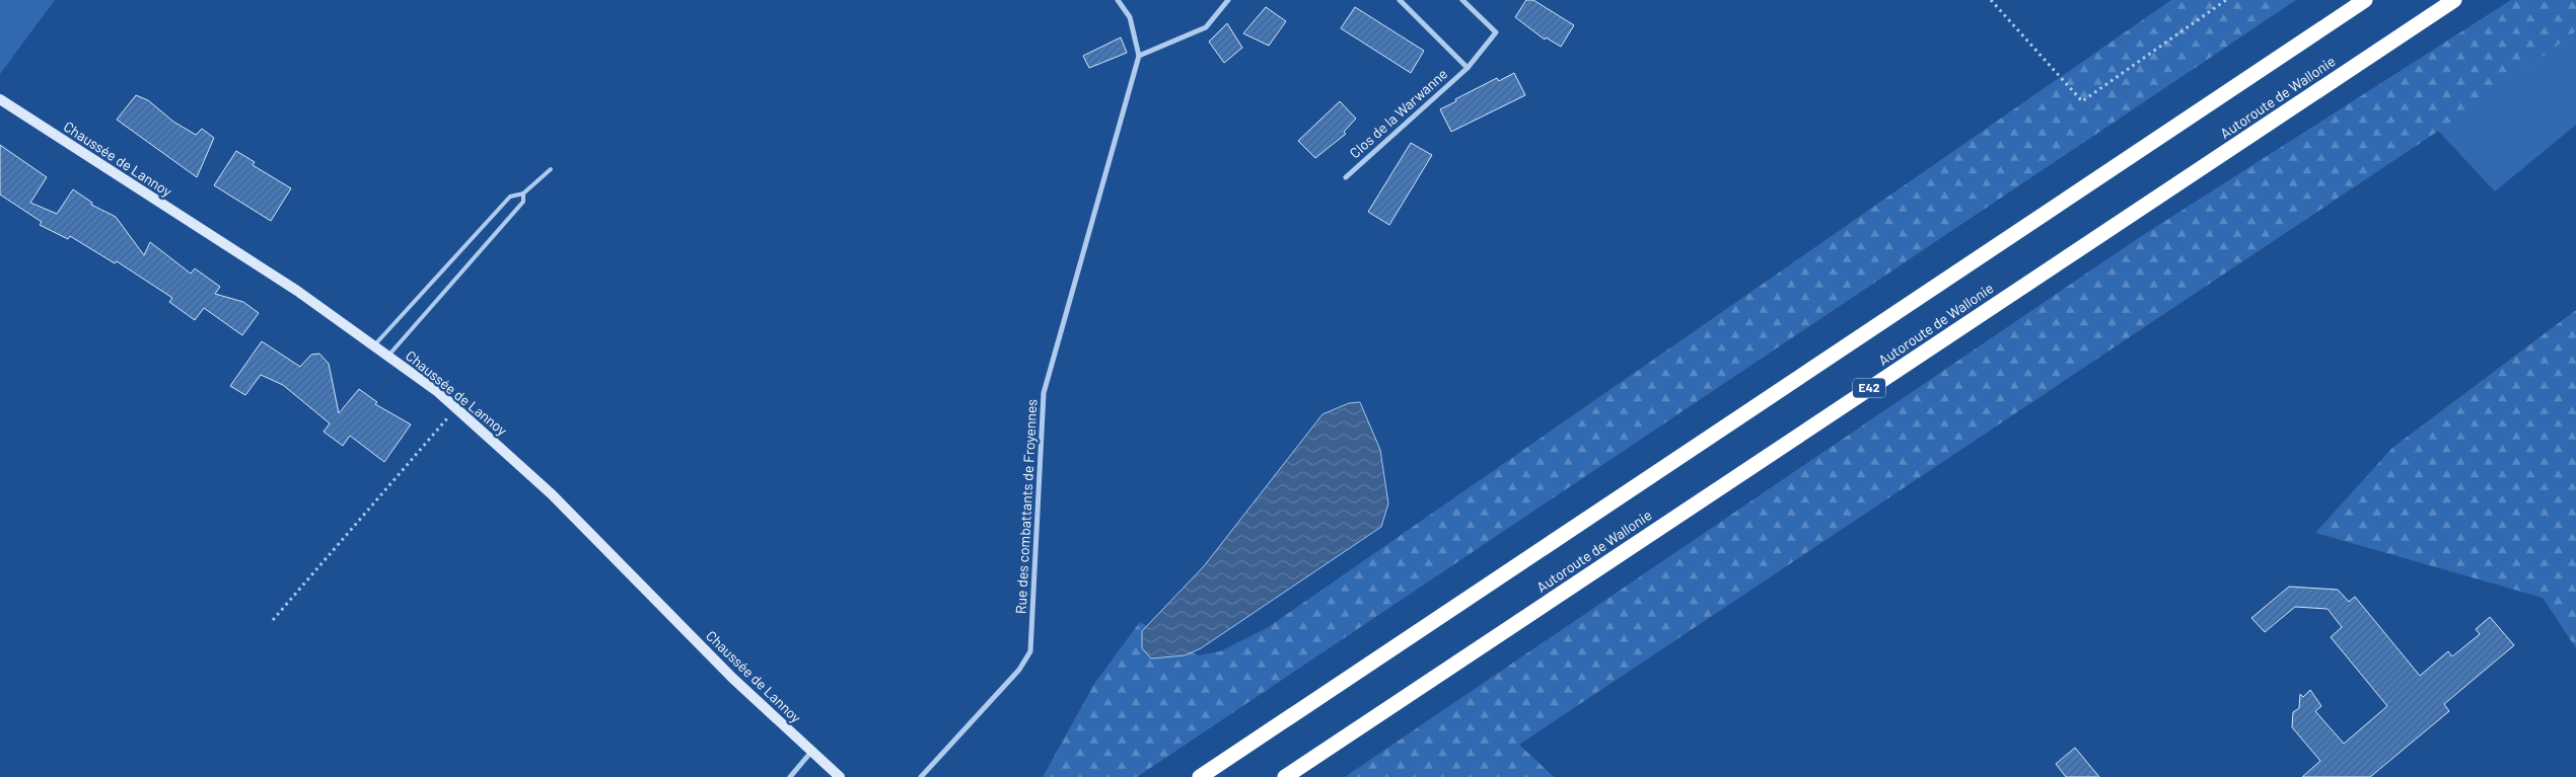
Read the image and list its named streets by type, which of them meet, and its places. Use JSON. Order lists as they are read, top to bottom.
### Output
{
  "streets": {
    "highway": ["Autoroute de Wallonie", "E42"],
    "main road": ["Chaussée de Lannoy"],
    "street": ["Clos de la Warwanne", "Rue des combattants de Froyennes"]
  }
}
